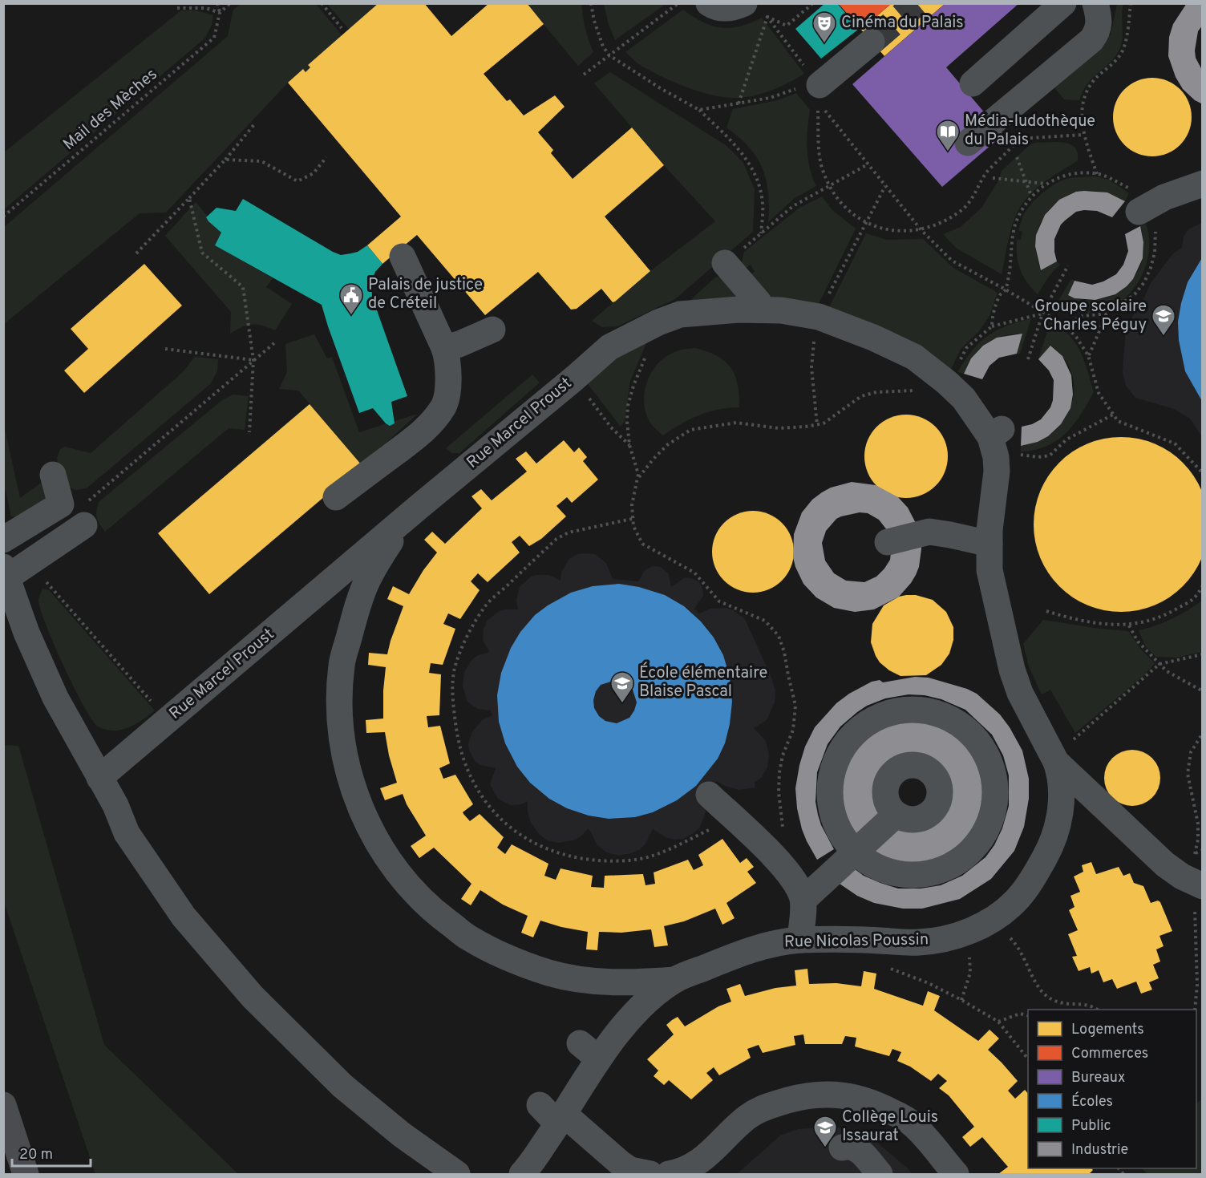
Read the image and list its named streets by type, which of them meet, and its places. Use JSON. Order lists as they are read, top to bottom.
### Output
{
  "streets": {
    "street": ["Rue Marcel Proust", "Rue Nicolas Poussin"],
    "path": ["Mail des Mèches"]
  },
  "places": {
    "theatre": ["Cinéma du Palais"],
    "library": ["Média-ludothèque du Palais"],
    "public building": ["Palais de justice de Créteil"],
    "school or university": ["Groupe scolaire Charles Péguy", "École élémentaire Blaise Pascal", "Collège Louis Issaurat"]
  },
  "legend": [
    "Logements",
    "Commerces",
    "Bureaux",
    "Écoles",
    "Public",
    "Industrie"
  ],
  "scale_bar": "20 m"
}
